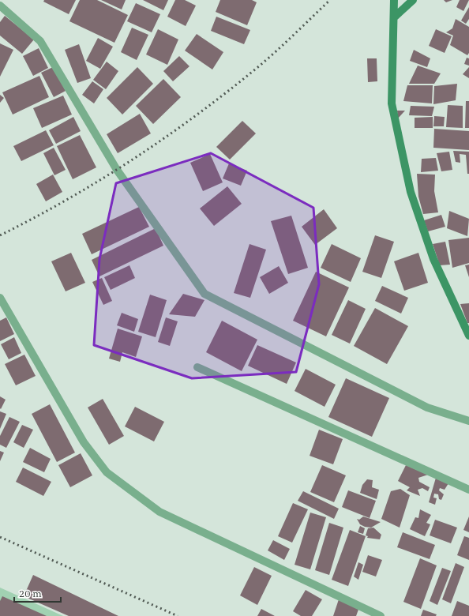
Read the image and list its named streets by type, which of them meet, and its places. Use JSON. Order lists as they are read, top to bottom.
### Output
{
  "scale_bar": "20 m"
}
